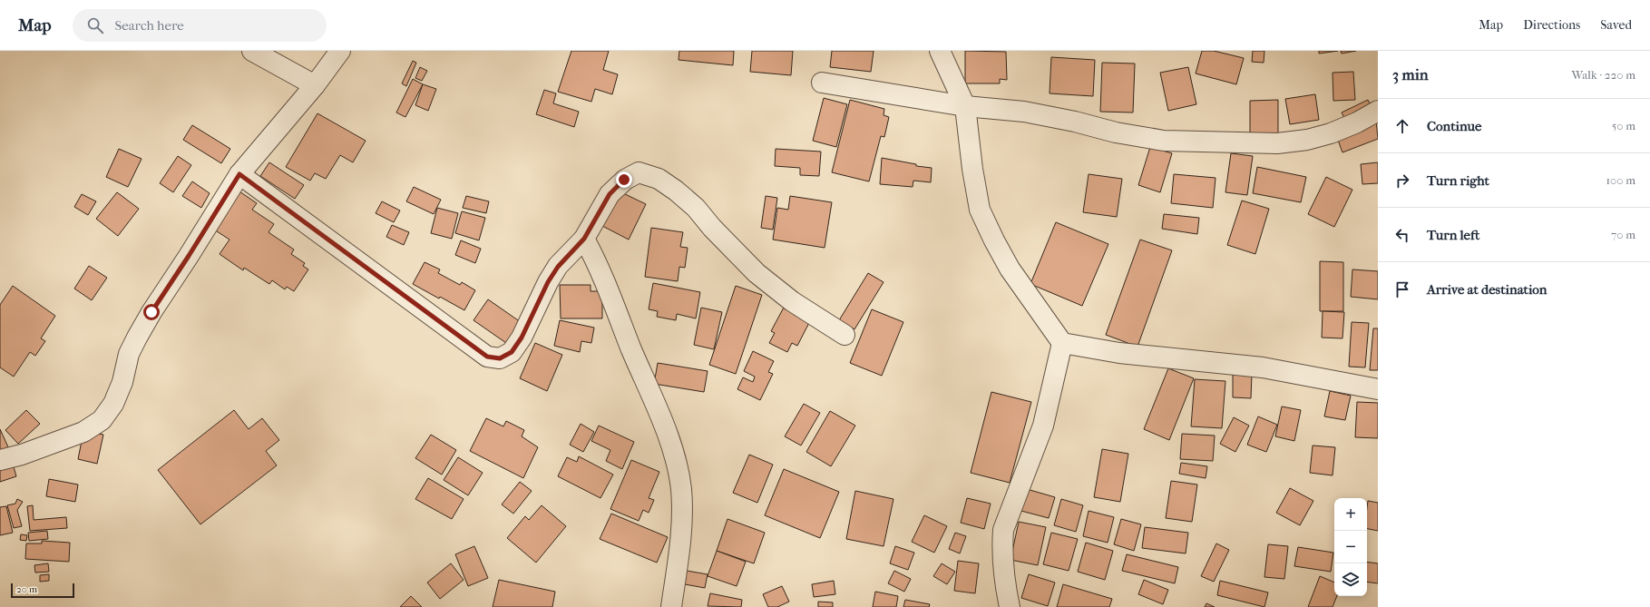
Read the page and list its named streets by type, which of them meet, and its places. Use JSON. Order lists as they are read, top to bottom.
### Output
{
  "scale_bar": "20 m",
  "page": {
    "header": "Map",
    "search": "Search here",
    "nav": ["Map", "Directions", "Saved"],
    "heading": ["3 min", "Walk · 220 m"],
    "list": [
      ["Continue", "50 m"],
      ["Turn right", "100 m"],
      ["Turn left", "70 m"],
      "Arrive at destination"
    ],
    "map_buttons": ["+", "−"],
    "scale": "20 m"
  }
}
